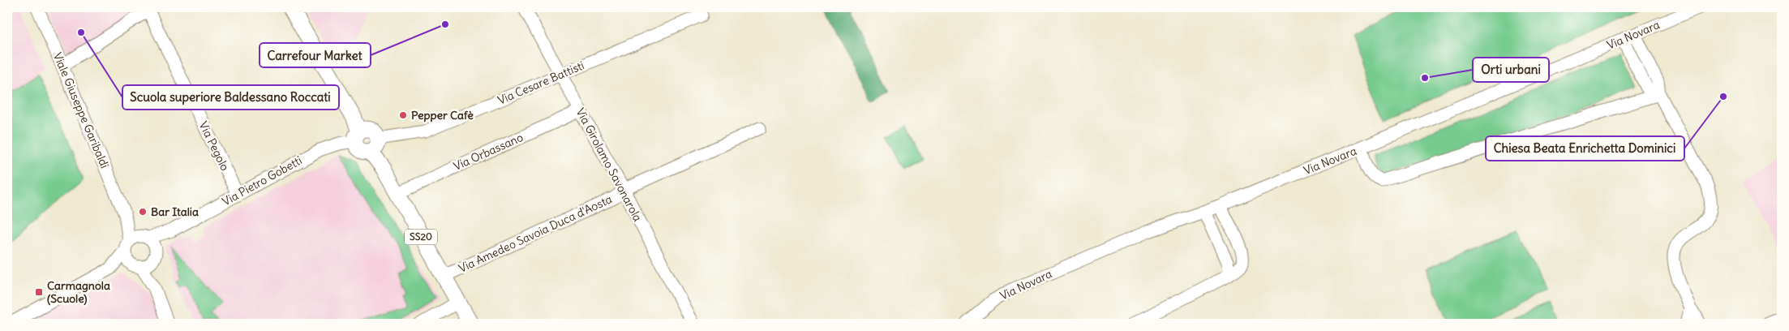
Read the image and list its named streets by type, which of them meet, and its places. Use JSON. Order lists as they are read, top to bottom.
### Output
{
  "streets": {
    "main road": ["SS20"],
    "street": [
      "Via Novara",
      "Via Cesare Battisti",
      "Viale Giuseppe Garibaldi",
      "Via Pegolo",
      "Via Orbassano",
      "Via Girolamo Savonarola",
      "Via Pietro Gobetti",
      "Via Amedeo Savoia Duca d'Aosta"
    ]
  },
  "crossings": [
    ["Via Cesare Battisti", "Via Girolamo Savonarola"],
    ["Via Cesare Battisti", "SS20"],
    ["Viale Giuseppe Garibaldi", "Via Pietro Gobetti"],
    ["Via Pegolo", "Via Pietro Gobetti"],
    ["Via Orbassano", "Via Girolamo Savonarola"],
    ["Via Orbassano", "SS20"],
    ["Via Girolamo Savonarola", "Via Amedeo Savoia Duca d'Aosta"],
    ["Via Amedeo Savoia Duca d'Aosta", "SS20"]
  ],
  "places": {
    "other": [
      "Carrefour Market",
      "Scuola superiore Baldessano Roccati",
      "Orti urbani",
      "Chiesa Beata Enrichetta Dominici",
      "Pepper Cafè",
      "Bar Italia"
    ],
    "transit": ["Carmagnola (Scuole)"]
  }
}
